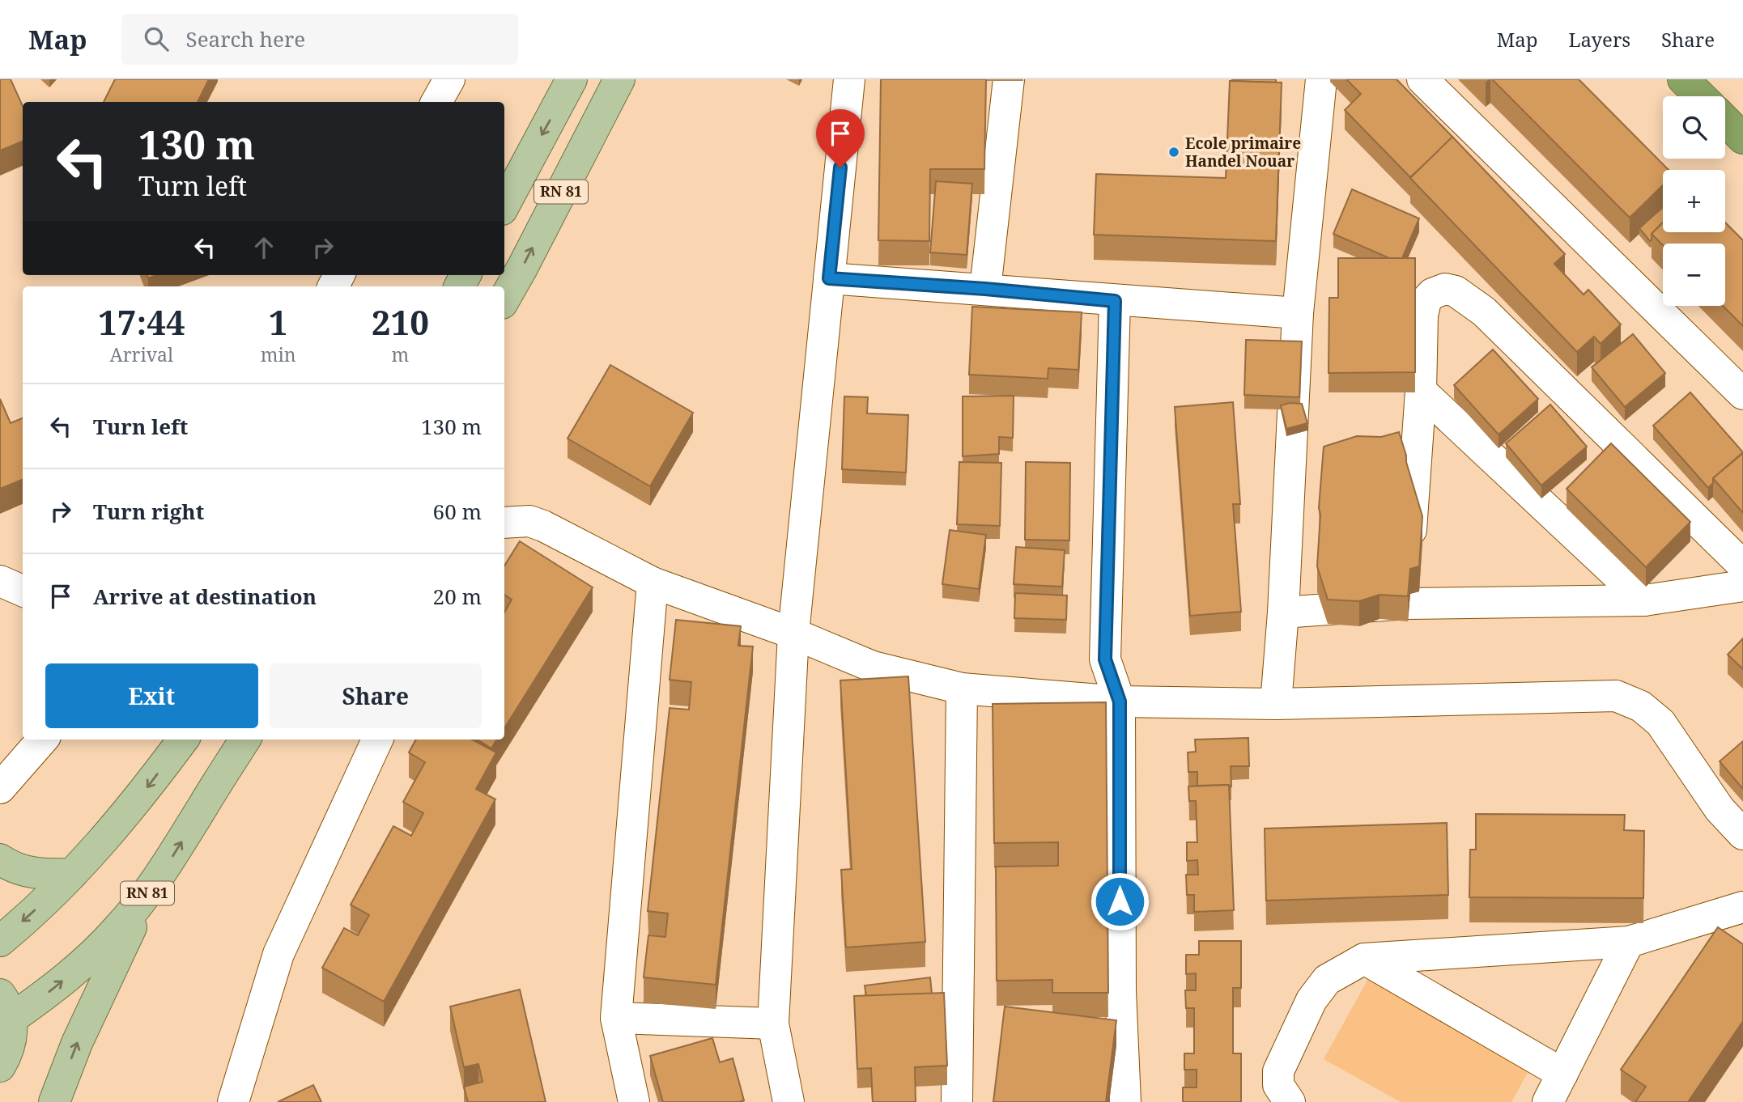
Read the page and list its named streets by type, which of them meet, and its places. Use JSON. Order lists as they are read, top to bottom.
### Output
{
  "streets": {
    "main road": ["RN 81"]
  },
  "places": ["Ecole primaire Handel Nouar"],
  "page": {
    "header": "Map",
    "search": "Search here",
    "nav": ["Map", "Layers", "Share"],
    "map_buttons": ["+", "−"],
    "turn": ["130 m", "Turn left"],
    "eta": [
      "17:44",
      "Arrival",
      "1",
      "min",
      "210",
      "m"
    ],
    "list": [
      {
        "name": "Turn left",
        "value": "130 m"
      },
      {
        "name": "Turn right",
        "value": "60 m"
      },
      {
        "name": "Arrive at destination",
        "value": "20 m"
      }
    ],
    "buttons": ["Exit", "Share"]
  }
}
